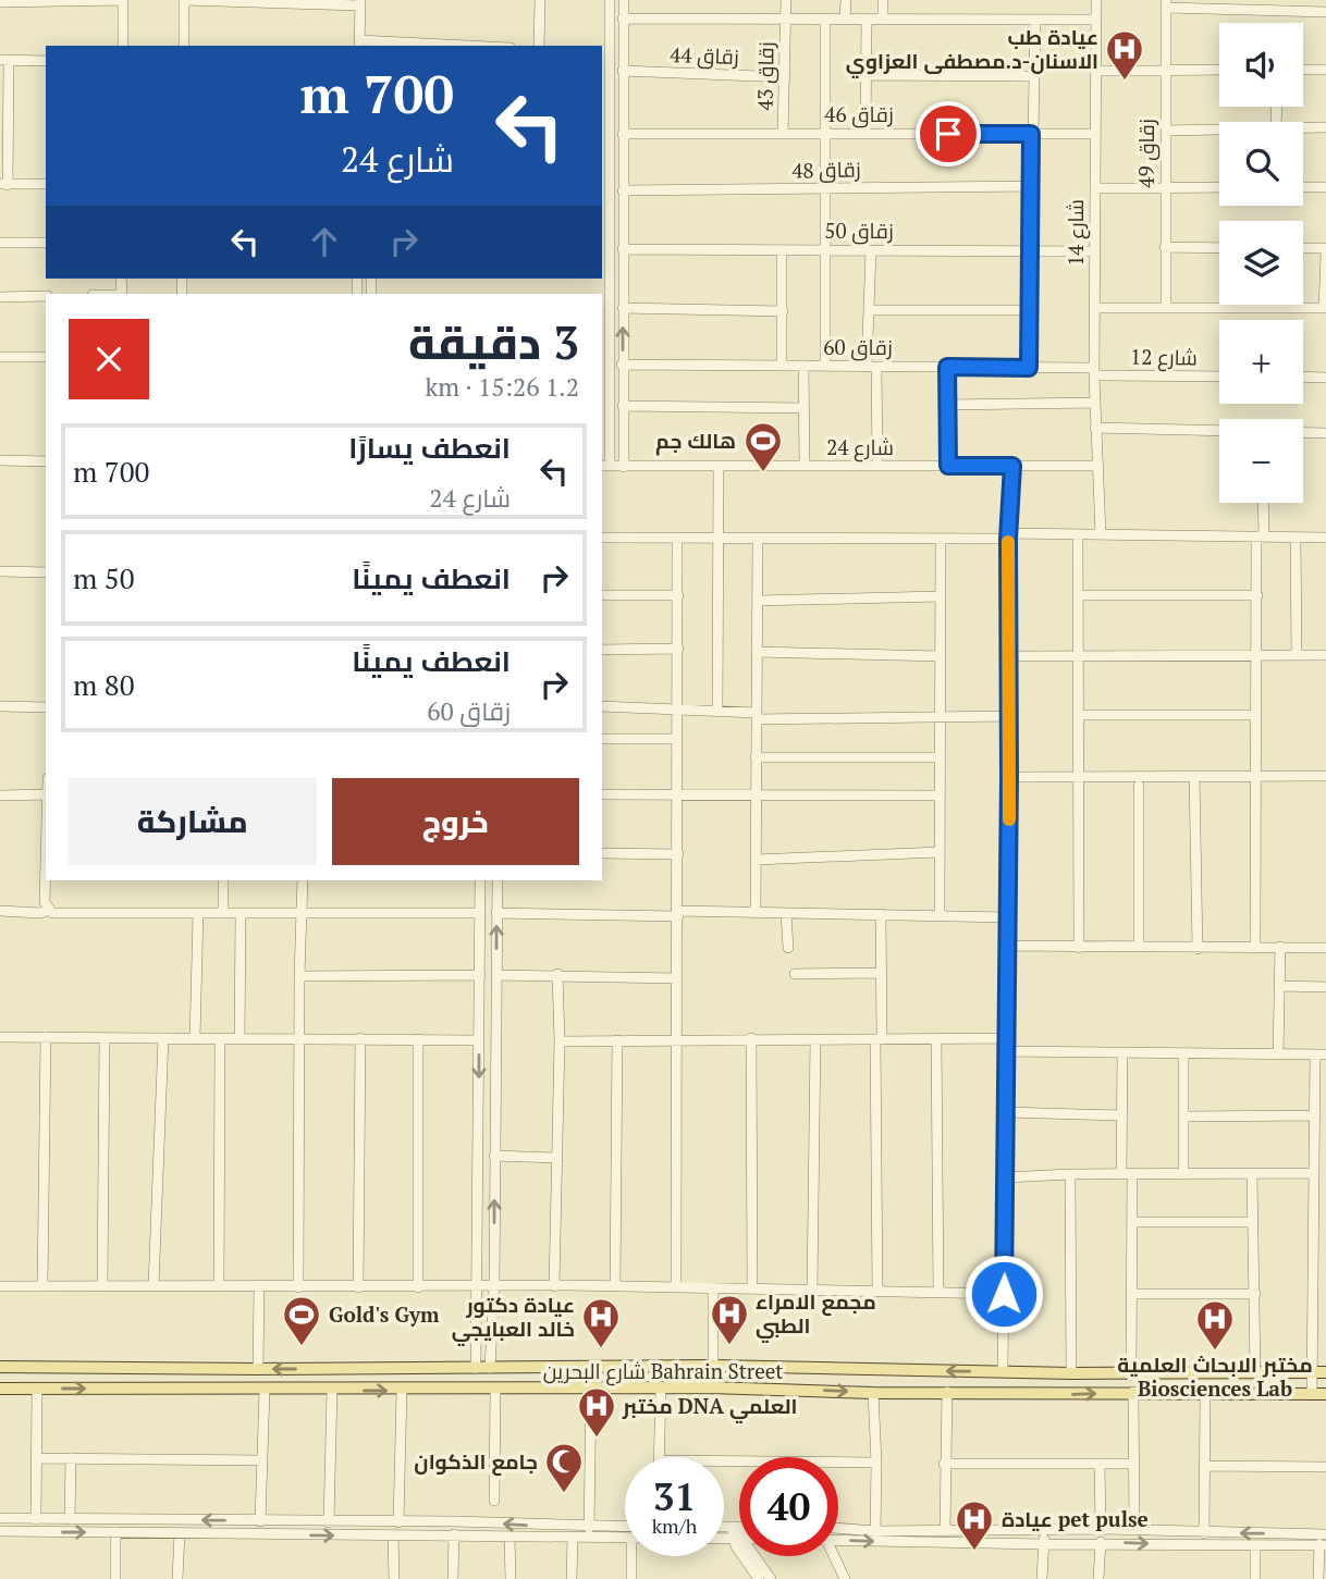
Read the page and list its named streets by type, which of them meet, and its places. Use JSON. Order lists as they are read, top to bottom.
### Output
{
  "streets": {
    "main road": ["شارع البحرين Bahrain Street"],
    "street": [
      "زقاق 44",
      "زقاق 43",
      "زقاق 46",
      "زقاق 49",
      "زقاق 48",
      "زقاق 50",
      "شارع 14",
      "زقاق 60",
      "شارع 12",
      "شارع 24"
    ]
  },
  "crossings": [
    ["زقاق 44", "زقاق 43"],
    ["زقاق 43", "زقاق 46"],
    ["زقاق 46", "شارع 14"],
    ["زقاق 50", "شارع 14"],
    ["شارع 14", "زقاق 60"],
    ["شارع 14", "شارع 12"],
    ["شارع 14", "شارع 24"],
    ["زقاق 60", "شارع 12"]
  ],
  "places": {
    "hospital": [
      "عيادة طب الاسنان-د.مصطفى العزاوي",
      "مجمع الامراء الطبي",
      "عيادة دكتور خالد العبايجي",
      "مختبر الابحاث العلمية Biosciences Lab",
      "مختبر DNA العلمي",
      "عيادة pet pulse"
    ],
    "sports": ["هالك جم", "Gold's Gym"],
    "mosque": ["جامع الذكوان"]
  },
  "page": {
    "map_buttons": ["+", "−"],
    "turn": ["700 m", "شارع 24"],
    "heading": ["3 دقيقة", "1.2 km · 15:26"],
    "list": [
      {
        "name": "انعطف يسارًا",
        "note": "شارع 24",
        "value": "700 m"
      },
      {
        "name": "انعطف يمينًا",
        "value": "50 m"
      },
      {
        "name": "انعطف يمينًا",
        "note": "زقاق 60",
        "value": "80 m"
      }
    ],
    "buttons": ["خروج", "مشاركة"],
    "speed": "31 km/h",
    "limit": "40"
  }
}
